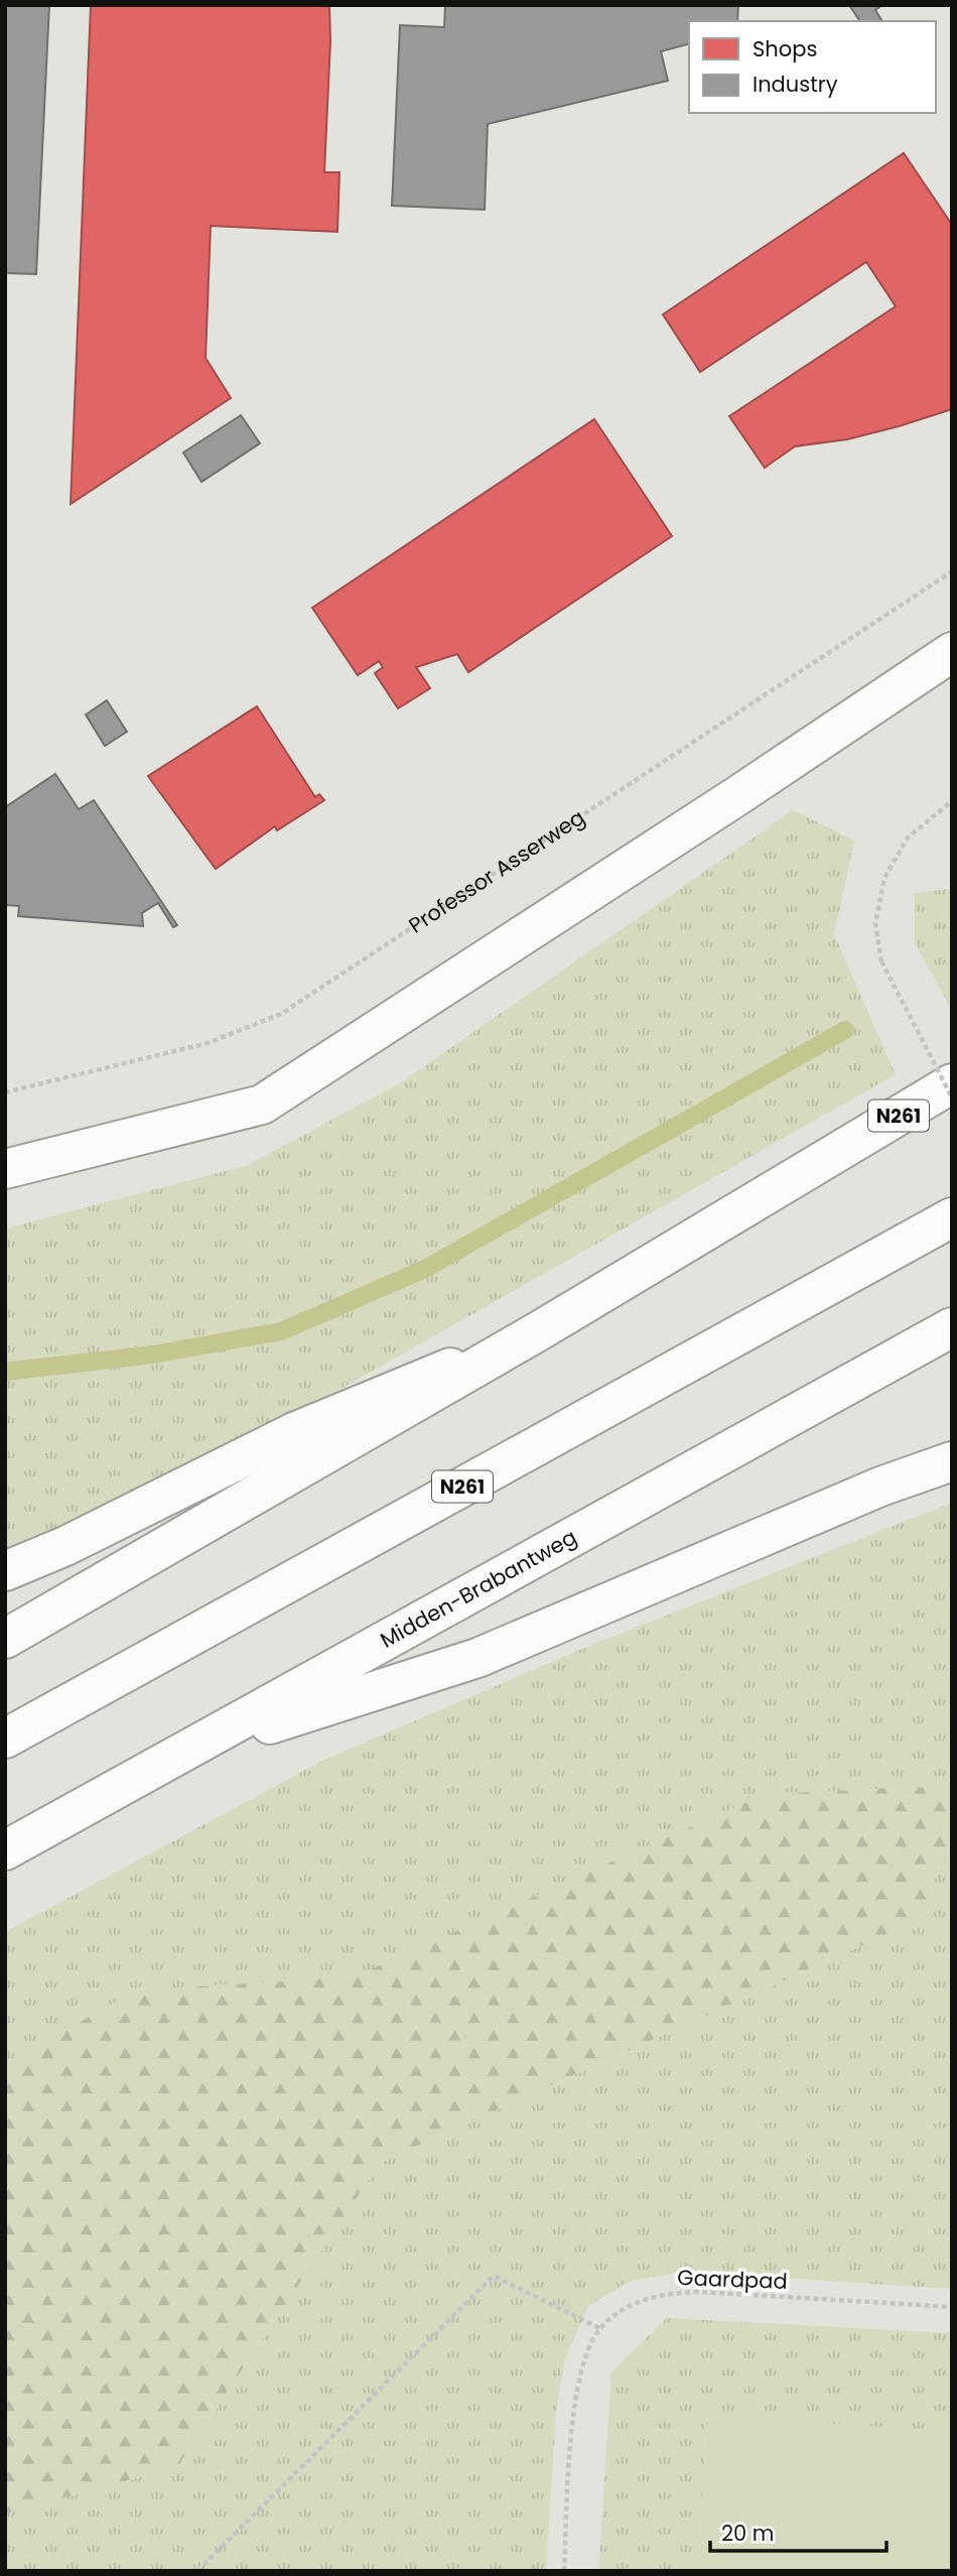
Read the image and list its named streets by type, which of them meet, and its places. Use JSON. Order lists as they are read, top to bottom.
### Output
{
  "streets": {
    "main road": ["N261", "Midden-Brabantweg"],
    "path": ["Professor Asserweg", "Gaardpad"]
  },
  "legend": ["Shops", "Industry"],
  "scale_bar": "20 m"
}
